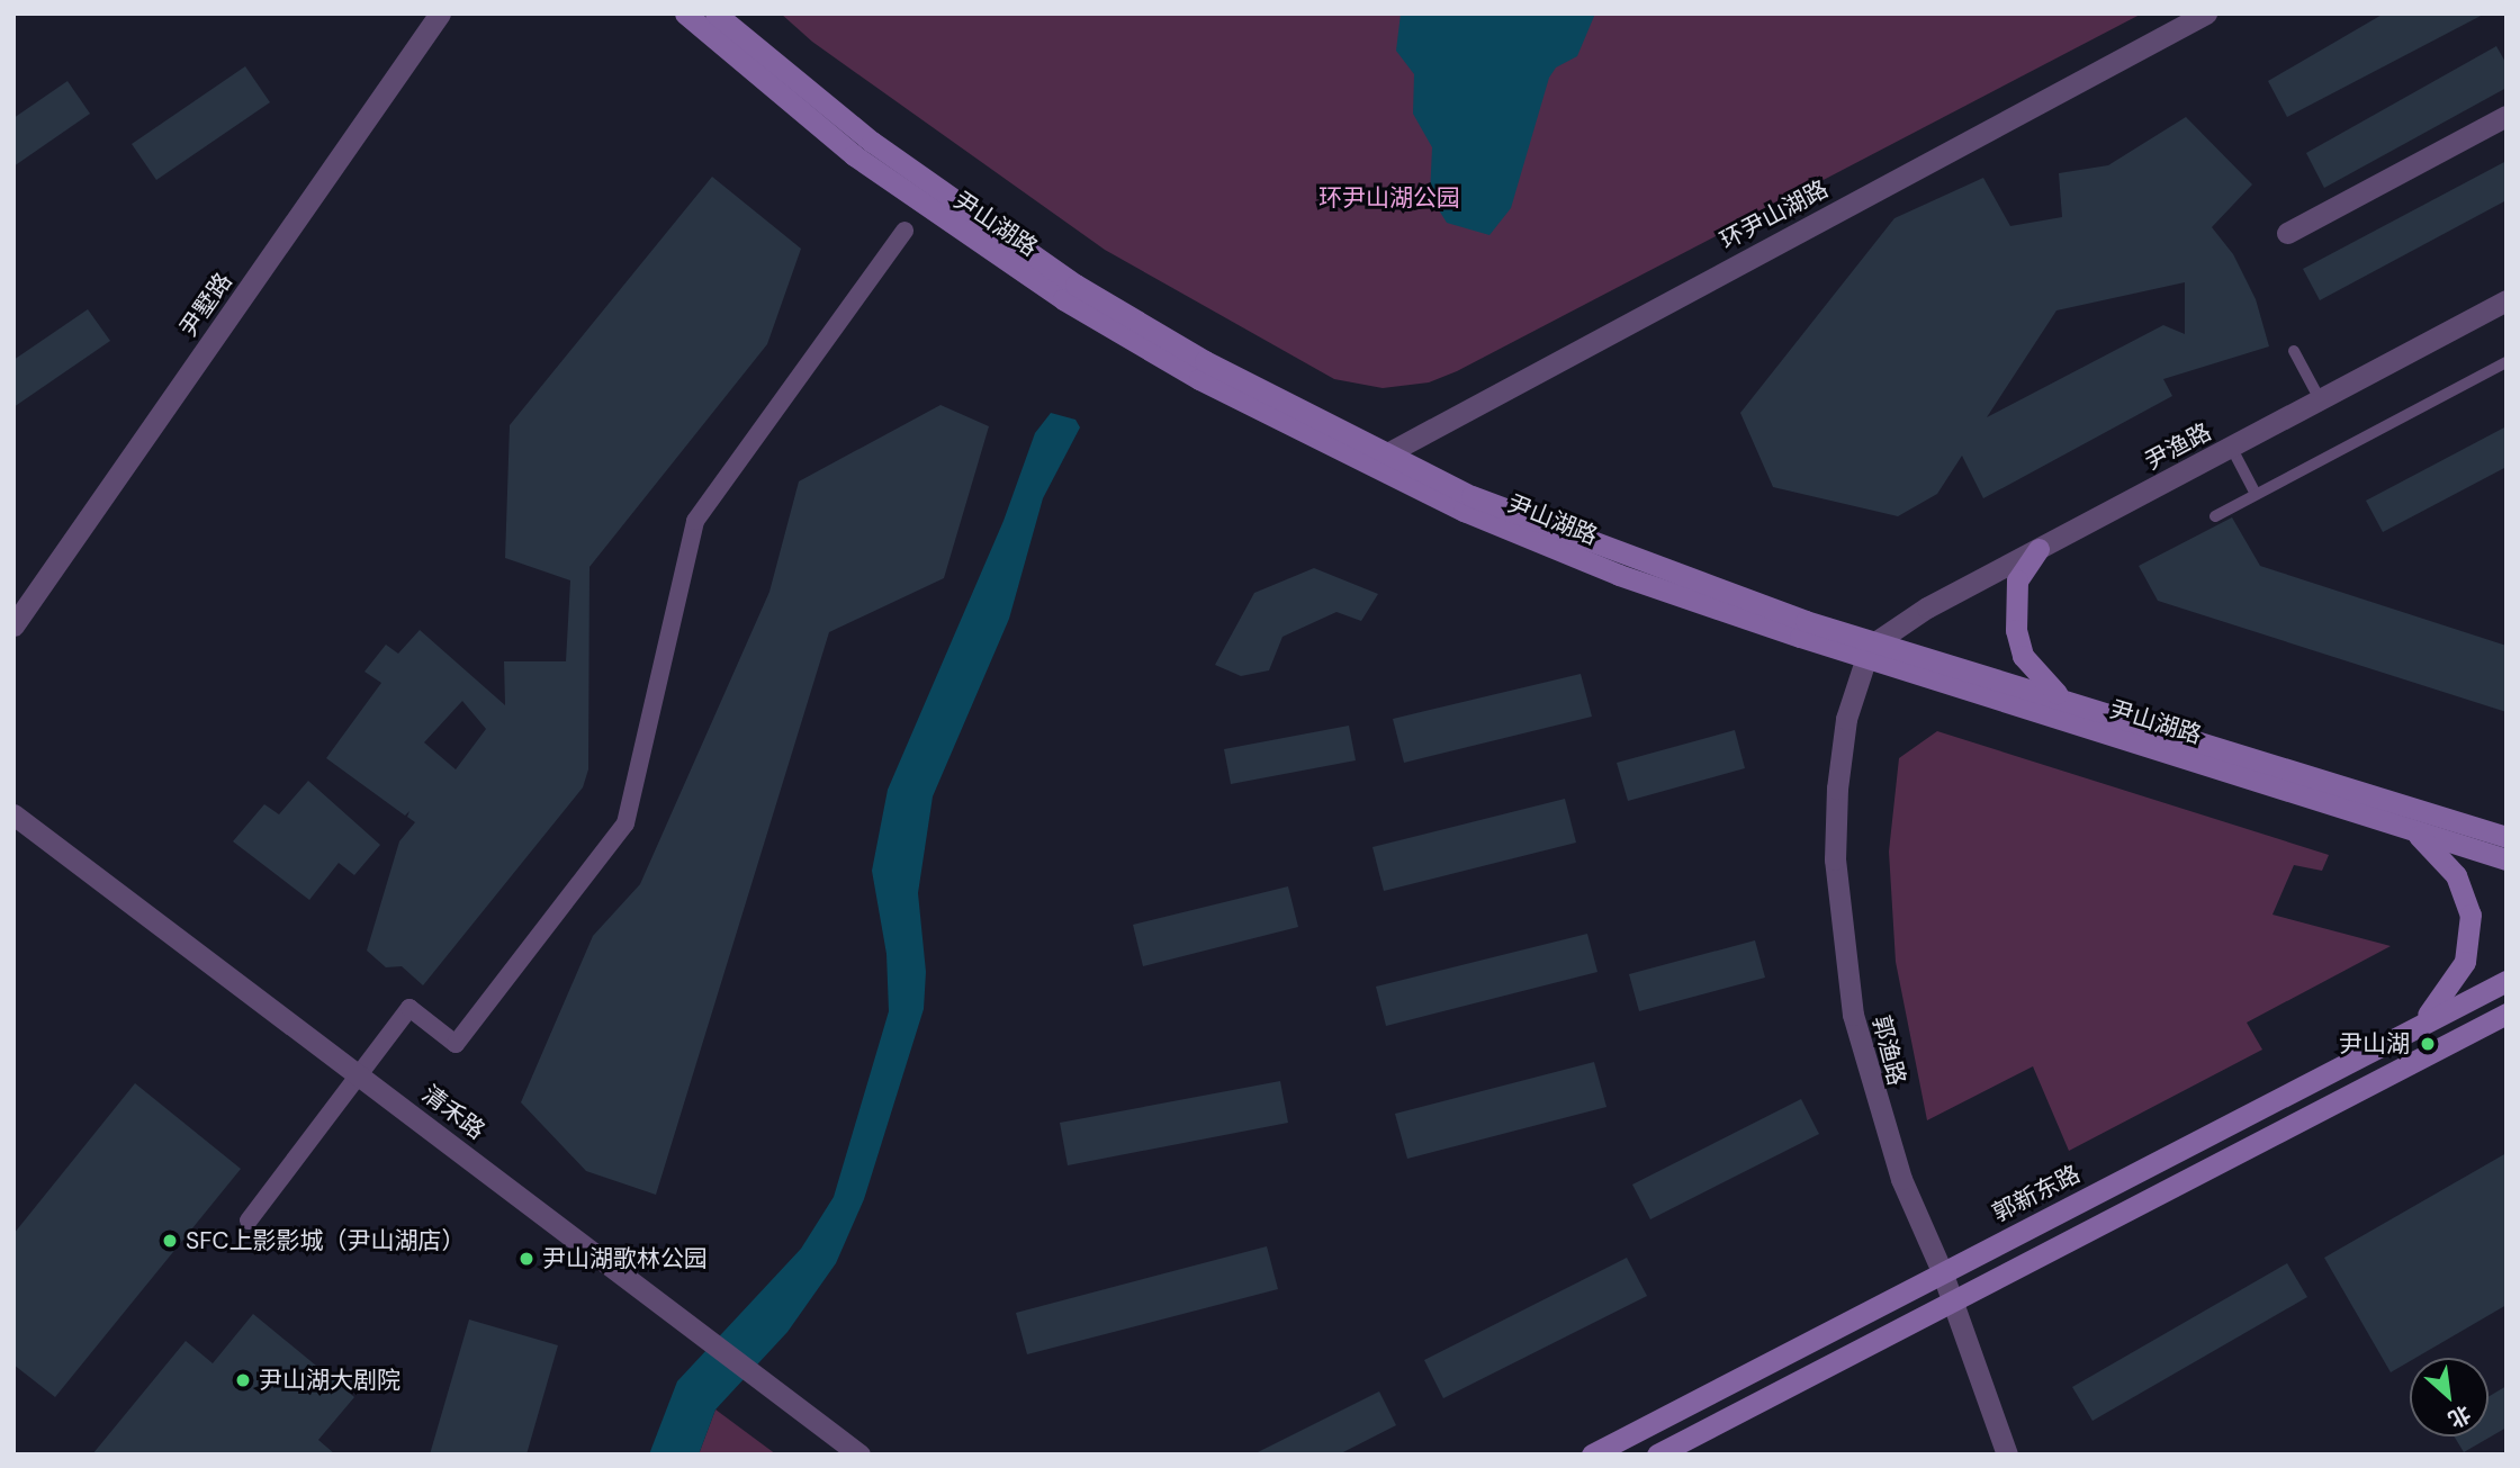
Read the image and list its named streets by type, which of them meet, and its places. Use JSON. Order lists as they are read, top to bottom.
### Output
{
  "streets": {
    "main road": ["尹山湖路", "郭新东路"],
    "street": [
      "环尹山湖路",
      "尹墅路",
      "尹渔路",
      "郭渔路",
      "清禾路"
    ]
  },
  "crossings": [
    ["环尹山湖路", "尹山湖路"],
    ["尹山湖路", "尹渔路"],
    ["尹山湖路", "郭渔路"],
    ["尹渔路", "郭渔路"],
    ["郭渔路", "郭新东路"]
  ],
  "parks": ["环尹山湖公园"],
  "places": [
    "尹山湖",
    "SFC上影影城（尹山湖店）",
    "尹山湖歌林公园",
    "尹山湖大剧院"
  ],
  "north": "bottom right"
}
